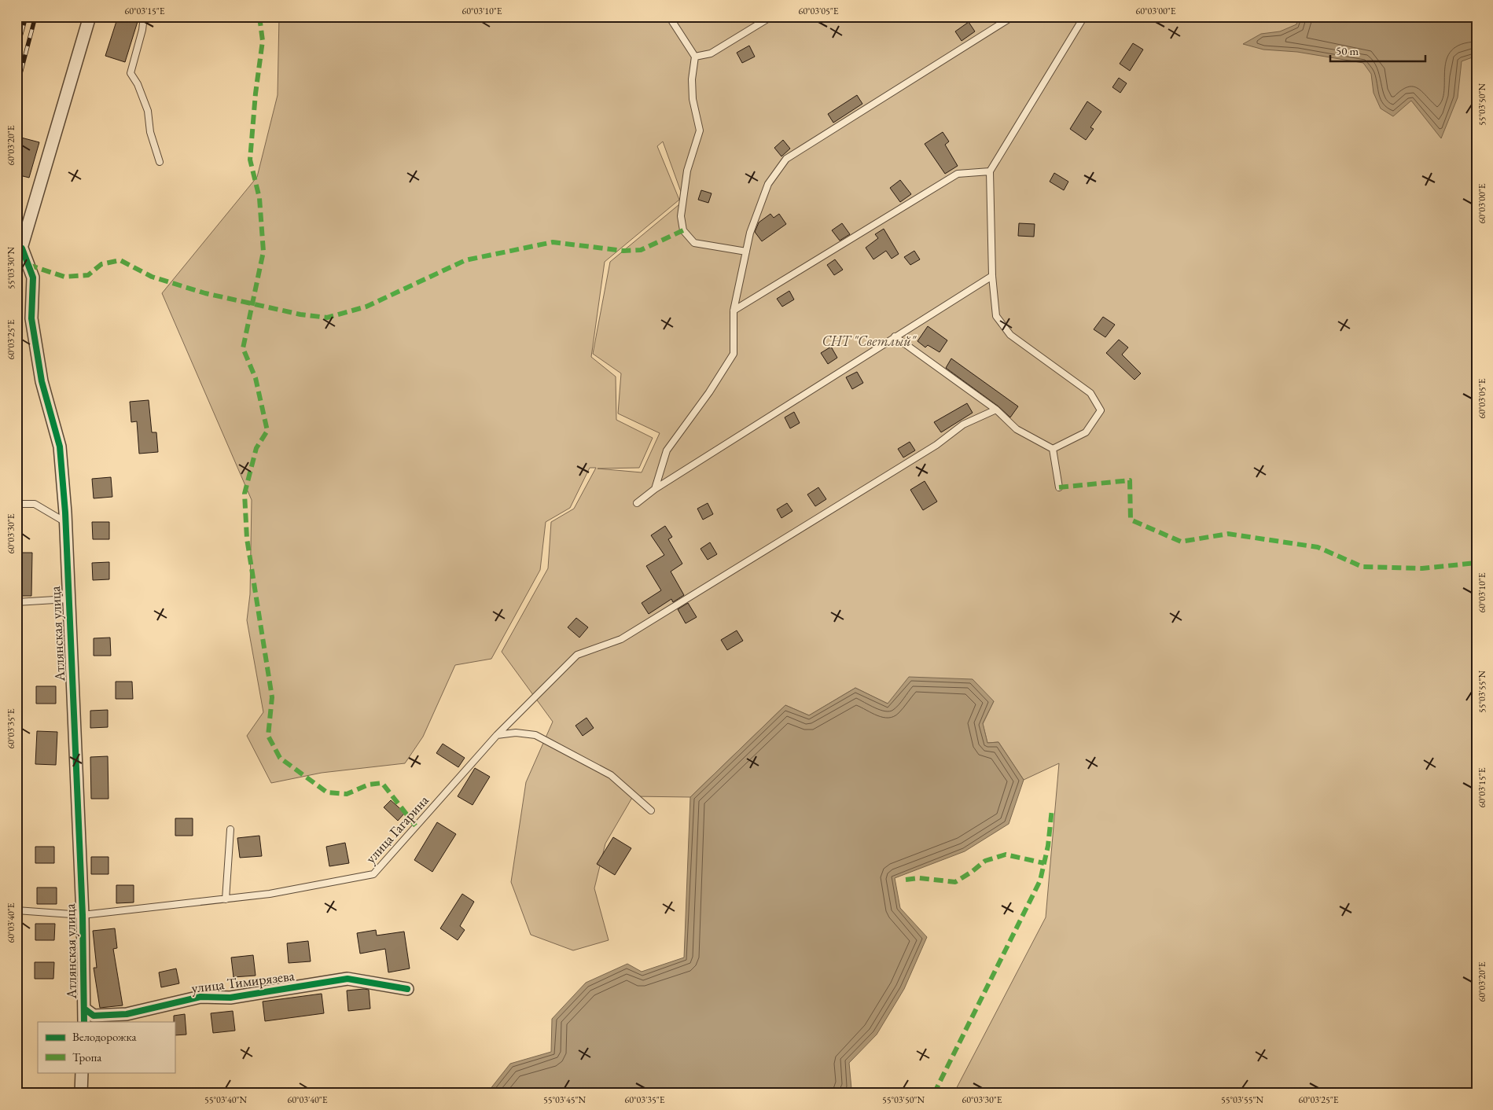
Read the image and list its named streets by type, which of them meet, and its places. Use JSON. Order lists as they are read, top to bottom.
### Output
{
  "streets": {
    "street": ["Атлянская улица", "улица Тимирязева"],
    "lane": ["улица Гагарина"]
  },
  "crossings": [
    ["Атлянская улица", "улица Гагарина"],
    ["Атлянская улица", "улица Тимирязева"]
  ],
  "parks": ["СНТ \"Светлый\""],
  "legend": ["Велодорожка", "Тропа"],
  "scale_bar": "50 m",
  "coordinates": [
    "60°03'15\"E",
    "60°03'10\"E",
    "60°03'05\"E",
    "60°03'00\"E",
    "55°03'50\"N",
    "60°03'20\"E",
    "55°03'30\"N",
    "60°03'25\"E",
    "60°03'30\"E",
    "55°03'55\"N",
    "60°03'35\"E",
    "60°03'40\"E",
    "55°03'40\"N",
    "55°03'45\"N"
  ]
}
